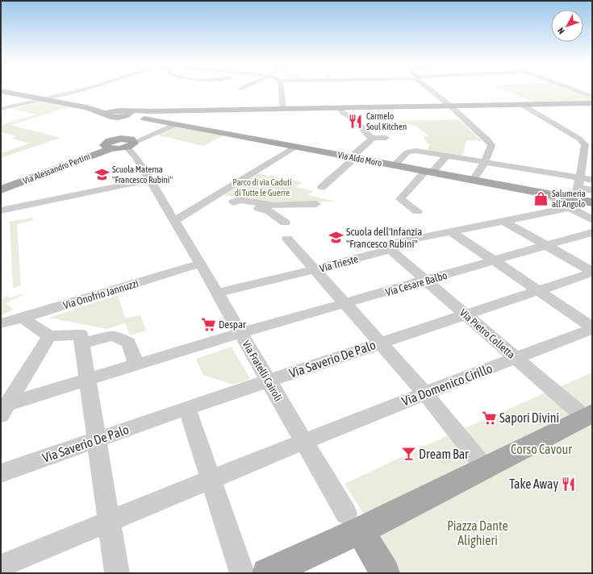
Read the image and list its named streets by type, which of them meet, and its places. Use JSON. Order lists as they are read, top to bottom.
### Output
{
  "streets": {
    "main road": ["Via Aldo Moro", "Via Alessandro Pertini"],
    "street": [
      "Via Trieste",
      "Via Cesare Balbo",
      "Via Onofrio Jannuzzi",
      "Via Pietro Colletta",
      "Via Saverio De Palo",
      "Via Fratelli Cairoli",
      "Via Domenico Cirillo"
    ]
  },
  "crossings": [
    ["Via Aldo Moro", "Via Alessandro Pertini"],
    ["Via Aldo Moro", "Via Trieste"],
    ["Via Trieste", "Via Pietro Colletta"],
    ["Via Trieste", "Via Fratelli Cairoli"],
    ["Via Cesare Balbo", "Via Pietro Colletta"],
    ["Via Cesare Balbo", "Via Fratelli Cairoli"],
    ["Via Onofrio Jannuzzi", "Via Fratelli Cairoli"],
    ["Via Pietro Colletta", "Via Saverio De Palo"],
    ["Via Pietro Colletta", "Via Domenico Cirillo"],
    ["Via Saverio De Palo", "Via Fratelli Cairoli"],
    ["Via Fratelli Cairoli", "Via Domenico Cirillo"]
  ],
  "parks": ["Parco di via Caduti di Tutte le Guerre", "Corso Cavour", "Piazza Dante Alighieri"],
  "places": {
    "restaurant": ["Carmelo Soul Kitchen", "Take Away"],
    "school or university": ["Scuola Materna \"Francesco Rubini\"", "Scuola dell'Infanzia \"Francesco Rubini\""],
    "shop": ["Salumeria all'Angolo"],
    "supermarket": ["Despar", "Sapori Divini"],
    "bar": ["Dream Bar"]
  },
  "north": "bottom left"
}
